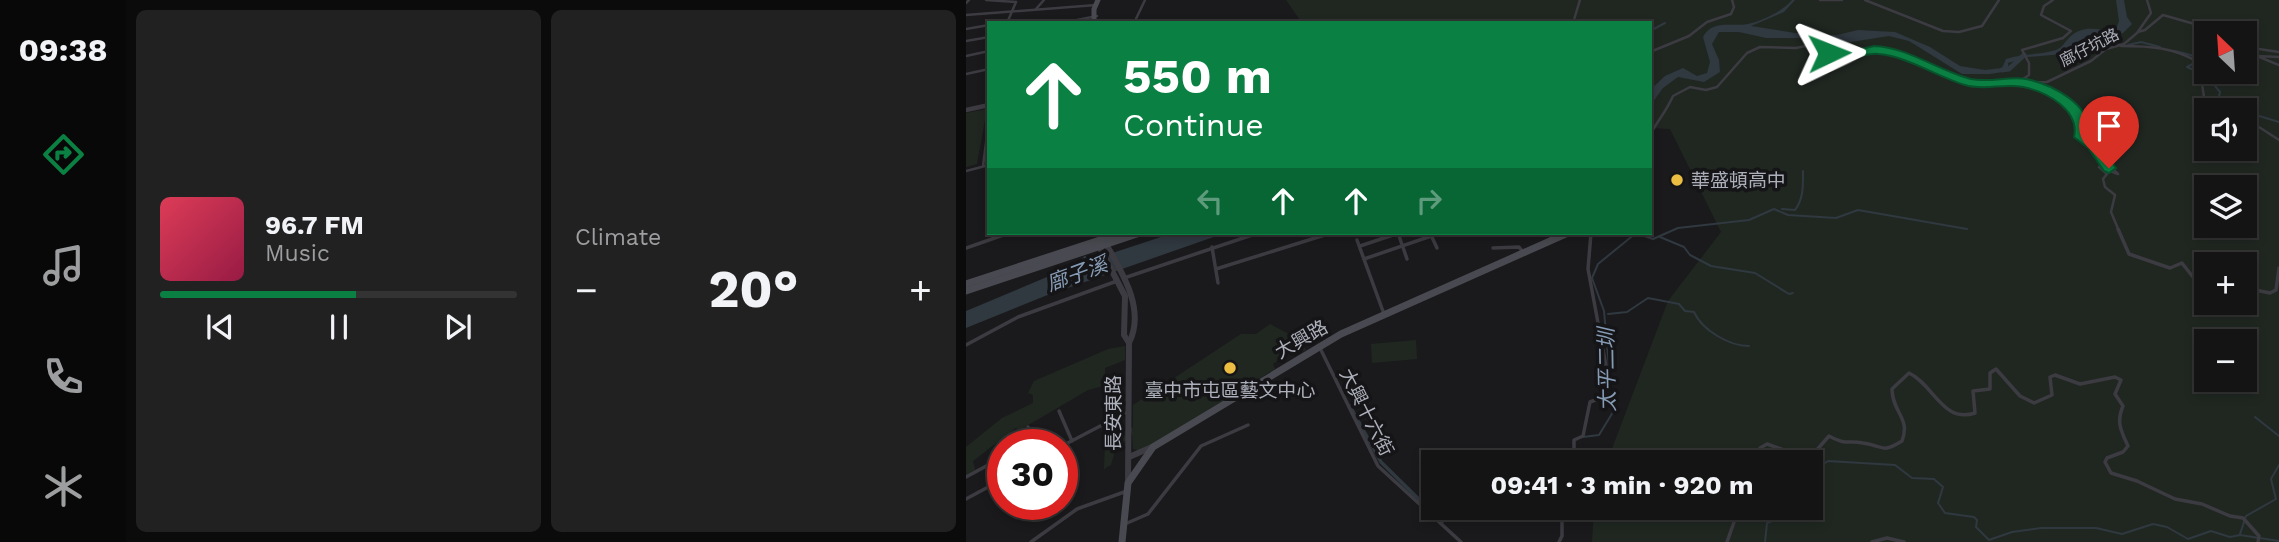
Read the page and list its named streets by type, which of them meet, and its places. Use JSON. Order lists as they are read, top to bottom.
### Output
{
  "streets": {
    "main road": ["大興路"],
    "street": ["廍仔坑路", "大興十六街", "長安東路"]
  },
  "crossings": [
    ["大興路", "大興十六街"],
    ["大興路", "長安東路"]
  ],
  "water": ["廍子溪", "太平二圳"],
  "places": ["華盛頓高中", "臺中市屯區藝文中心"],
  "north": "top left",
  "page": {
    "tabs": "09:38",
    "tile": "Climate",
    "map_buttons": ["+", "−"],
    "turn": ["550 m", "Continue"],
    "song": ["96.7 FM", "Music"],
    "heat": ["−", "20°", "+"],
    "limit": "30",
    "trip": "09:41 · 3 min · 920 m"
  }
}
